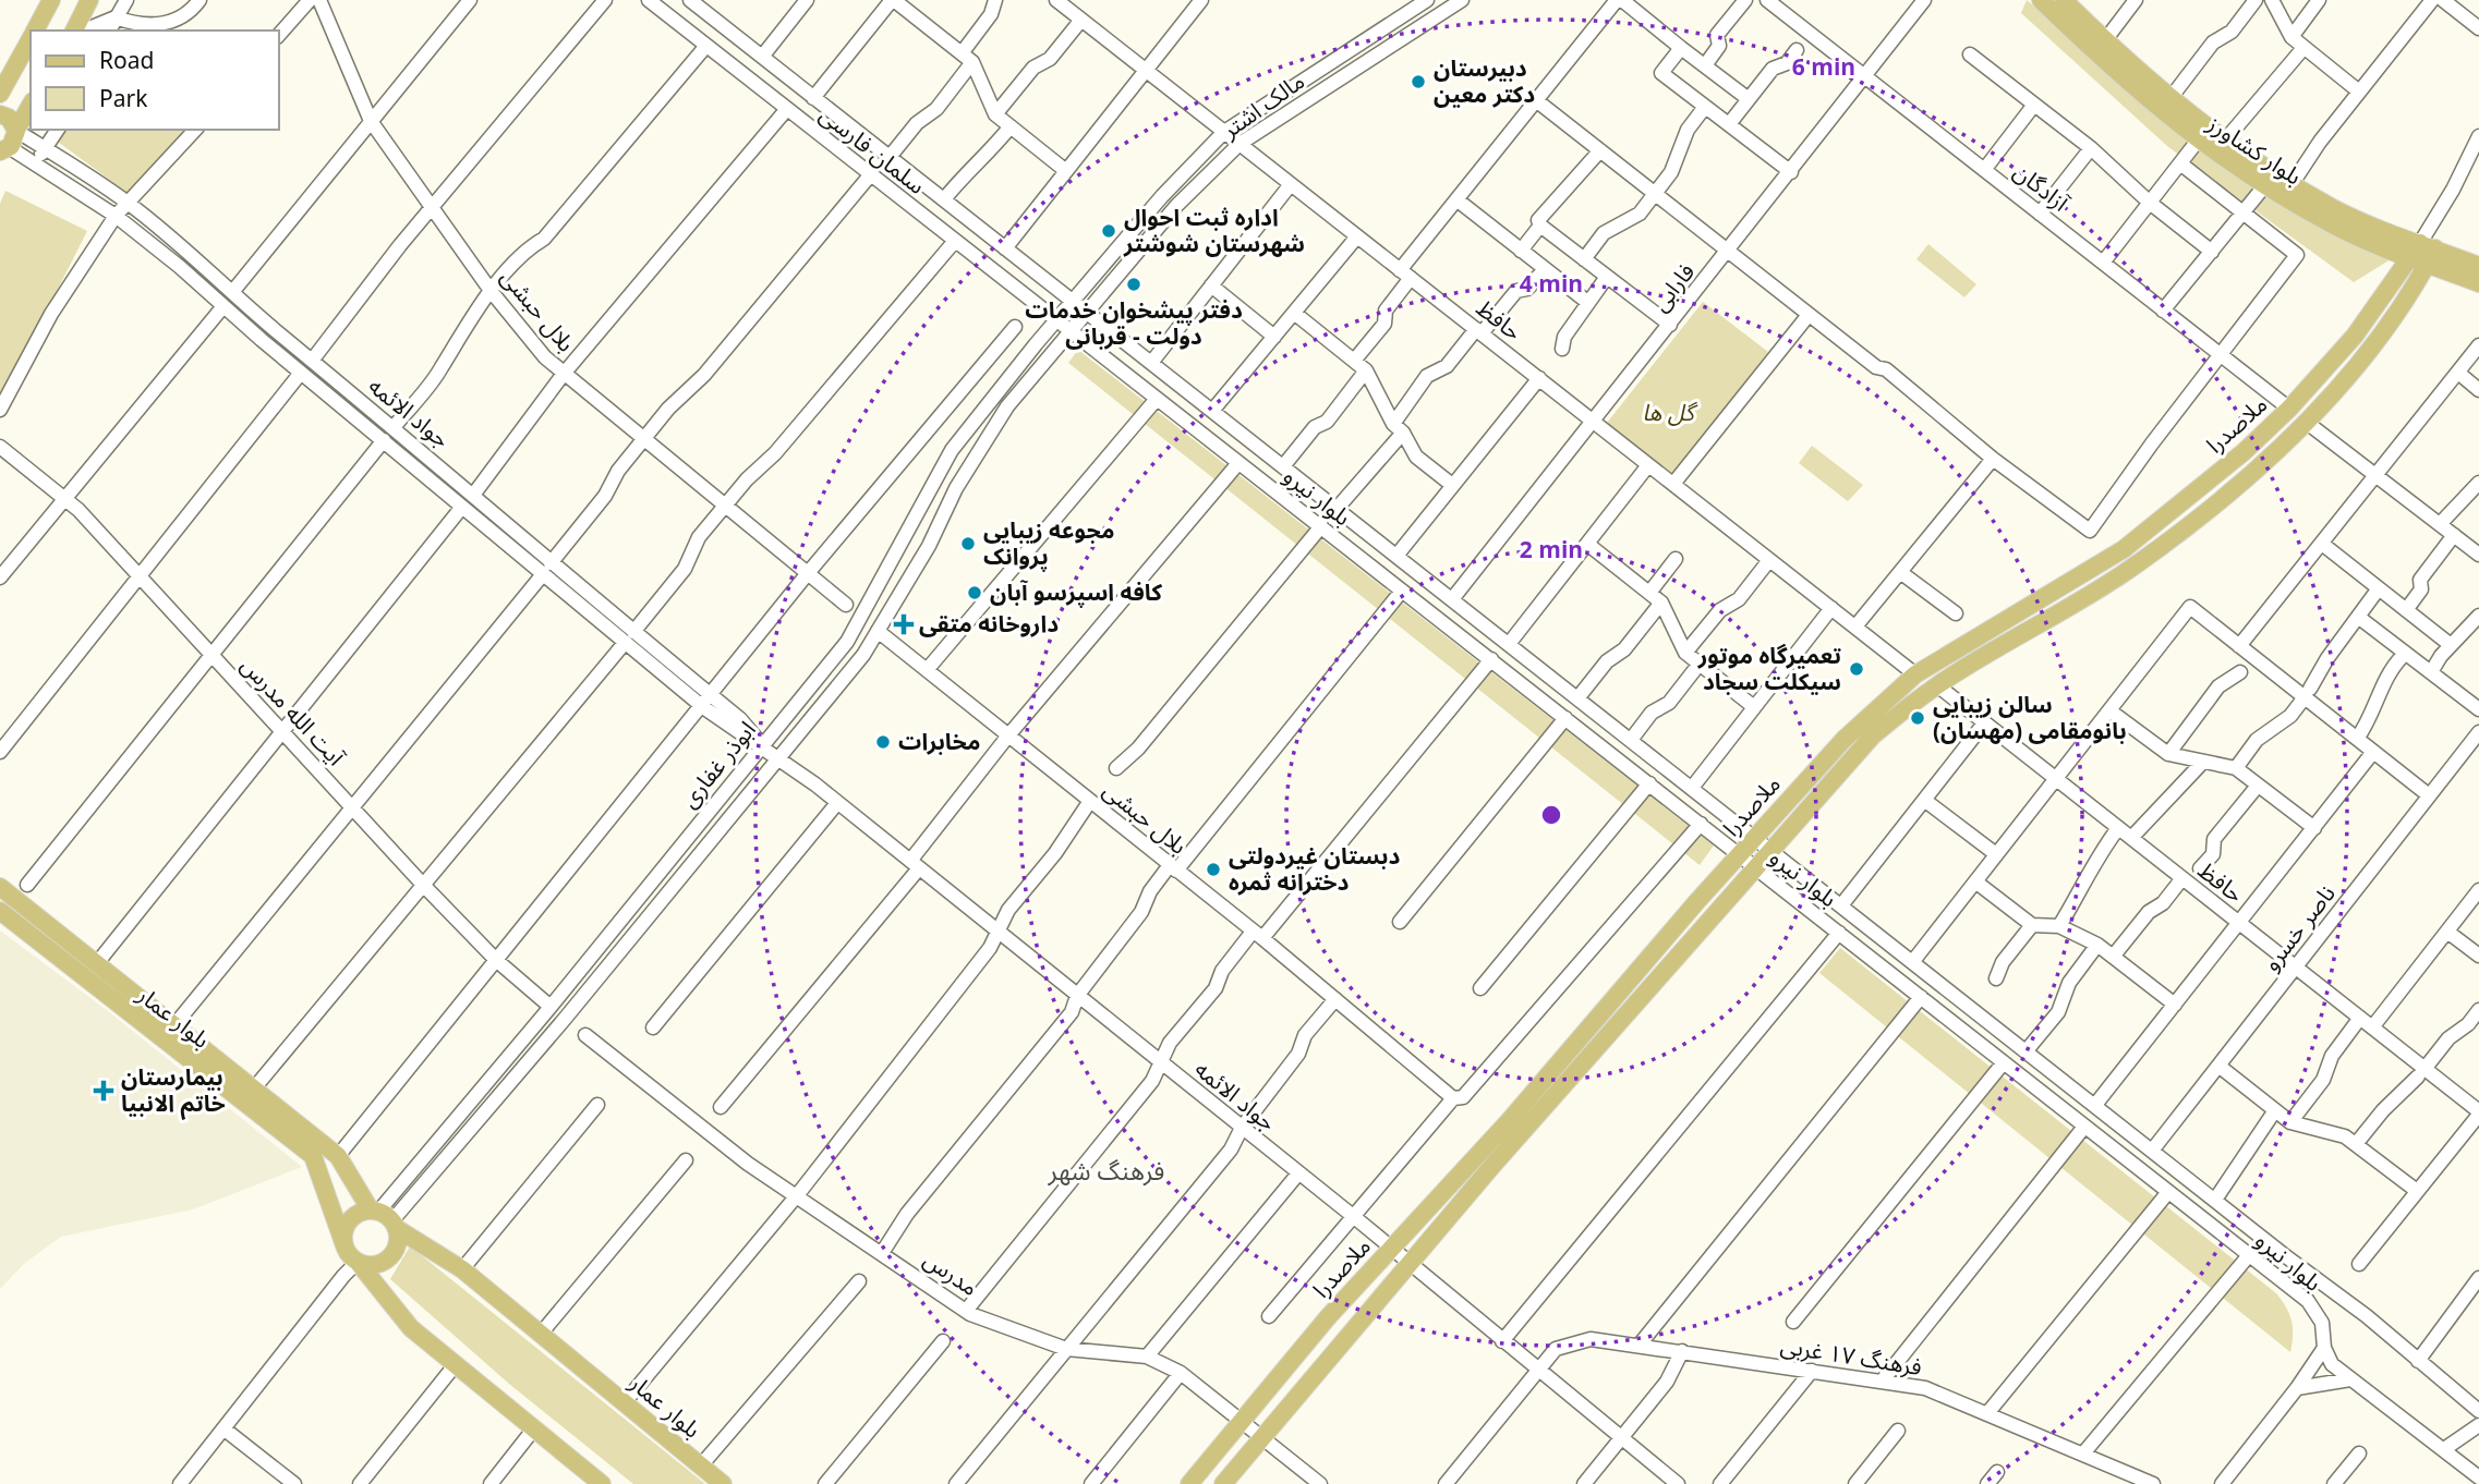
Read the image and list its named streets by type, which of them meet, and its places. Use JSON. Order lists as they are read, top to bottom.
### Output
{
  "streets": {
    "main road": ["بلوار کشاورز", "ملاصدرا", "بلوار عمار"],
    "street": [
      "مالک اشتر",
      "سلمان فارسی",
      "آزادگان",
      "فارابی",
      "بلال حبشی",
      "حافظ",
      "جواد الائمه",
      "بلوار نیرو",
      "آیت الله مدرس",
      "ابوذر غفاری",
      "ناصر خسرو",
      "مدرس",
      "فرهنگ ۱۷ غربی"
    ]
  },
  "crossings": [
    ["مالک اشتر", "سلمان فارسی"],
    ["مالک اشتر", "حافظ"],
    ["مالک اشتر", "بلوار نیرو"],
    ["مالک اشتر", "ابوذر غفاری"],
    ["سلمان فارسی", "بلوار نیرو"],
    ["سلمان فارسی", "ابوذر غفاری"],
    ["بلوار کشاورز", "ملاصدرا"],
    ["آزادگان", "فارابی"],
    ["آزادگان", "ملاصدرا"],
    ["فارابی", "حافظ"],
    ["فارابی", "بلوار نیرو"],
    ["بلال حبشی", "ابوذر غفاری"],
    ["حافظ", "ملاصدرا"],
    ["حافظ", "ناصر خسرو"],
    ["جواد الائمه", "ملاصدرا"],
    ["جواد الائمه", "ابوذر غفاری"],
    ["جواد الائمه", "فرهنگ ۱۷ غربی"],
    ["ملاصدرا", "بلوار نیرو"],
    ["ملاصدرا", "مدرس"],
    ["بلوار نیرو", "ابوذر غفاری"],
    ["بلوار نیرو", "ناصر خسرو"],
    ["آیت الله مدرس", "ابوذر غفاری"],
    ["ابوذر غفاری", "بلوار عمار"]
  ],
  "districts": ["فرهنگ شهر"],
  "parks": ["گل ها"],
  "places": {
    "other": [
      "دبیرستان دکتر معین",
      "اداره ثبت احوال شهرستان شوشتر",
      "دفتر پیشخوان خدمات دولت - قربانی",
      "مجوعه زیبایی پروانک",
      "کافه اسپرسو آبان",
      "تعمیرگاه موتور سیکلت سجاد",
      "سالن زیبایی بانومقامی (مهسان)",
      "مخابرات",
      "دبستان غیردولتی دخترانه ثمره"
    ],
    "health": ["داروخانه متقی", "بیمارستان خاتم الانبیا"]
  },
  "legend": ["Road", "Park"],
  "rings": ["6 min", "4 min", "2 min"]
}
